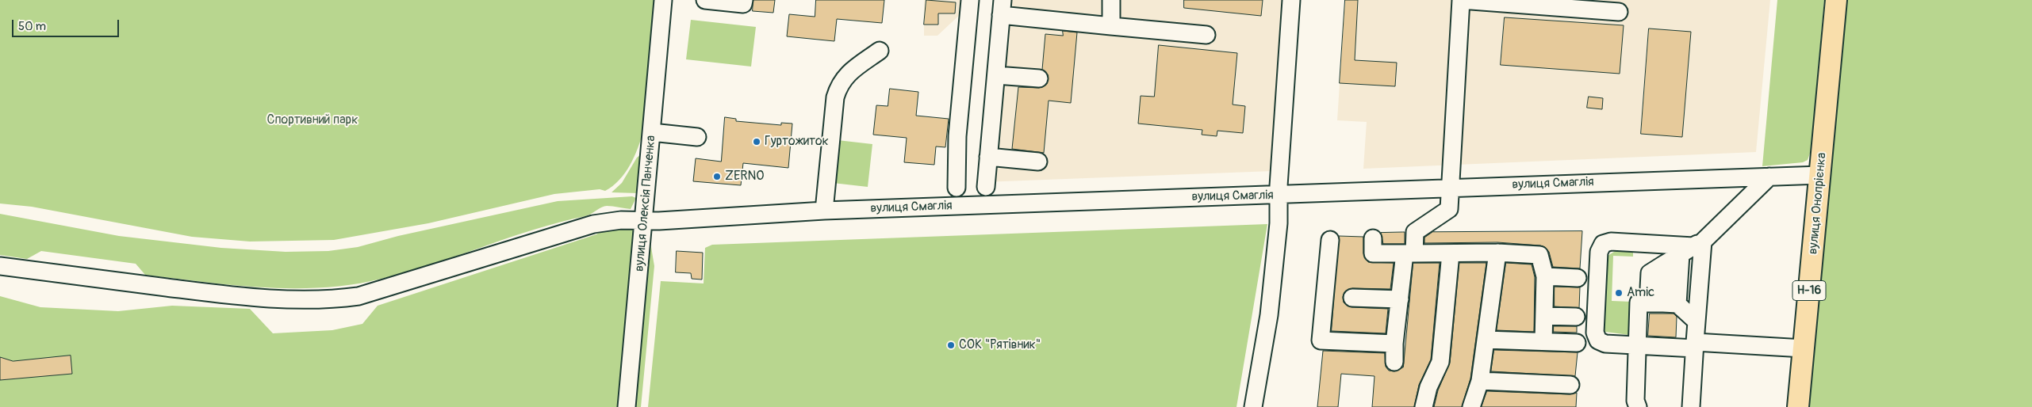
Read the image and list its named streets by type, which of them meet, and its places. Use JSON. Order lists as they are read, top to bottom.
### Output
{
  "streets": {
    "main road": ["вулиця Онопрієнка", "Н-16"],
    "street": ["вулиця Смаглія", "вулиця Олексія Панченка"]
  },
  "crossings": [
    ["вулиця Смаглія", "вулиця Олексія Панченка"],
    ["вулиця Смаглія", "вулиця Онопрієнка"]
  ],
  "parks": ["Спортивний парк"],
  "places": [
    "Гуртожиток",
    "ZERNO",
    "Amic",
    "СОК \"Рятівник\""
  ],
  "scale_bar": "50 m"
}
